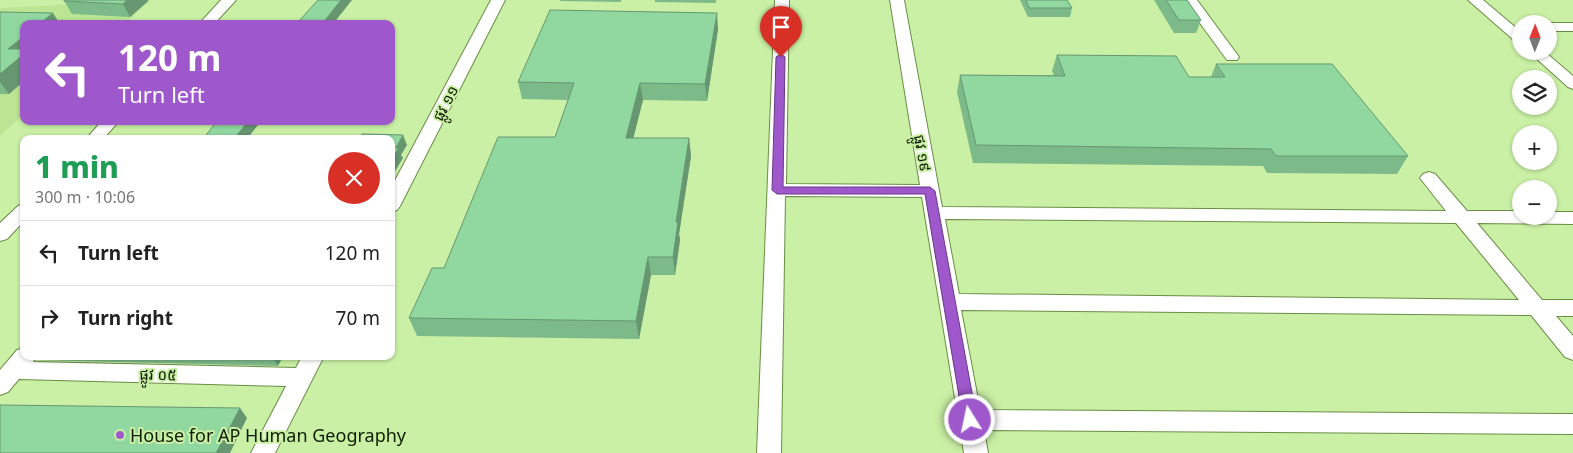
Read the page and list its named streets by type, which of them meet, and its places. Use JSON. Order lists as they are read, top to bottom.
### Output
{
  "streets": {
    "street": ["ផ្លូវ ១១", "ផ្លូវ ១៩", "ផ្លូវ ០៥"]
  },
  "places": ["House for AP Human Geography"],
  "north": "top",
  "page": {
    "map_buttons": ["+", "−"],
    "turn": ["120 m", "Turn left"],
    "heading": ["1 min", "300 m · 10:06"],
    "list": [
      {
        "name": "Turn left",
        "value": "120 m"
      },
      {
        "name": "Turn right",
        "value": "70 m"
      }
    ]
  }
}
